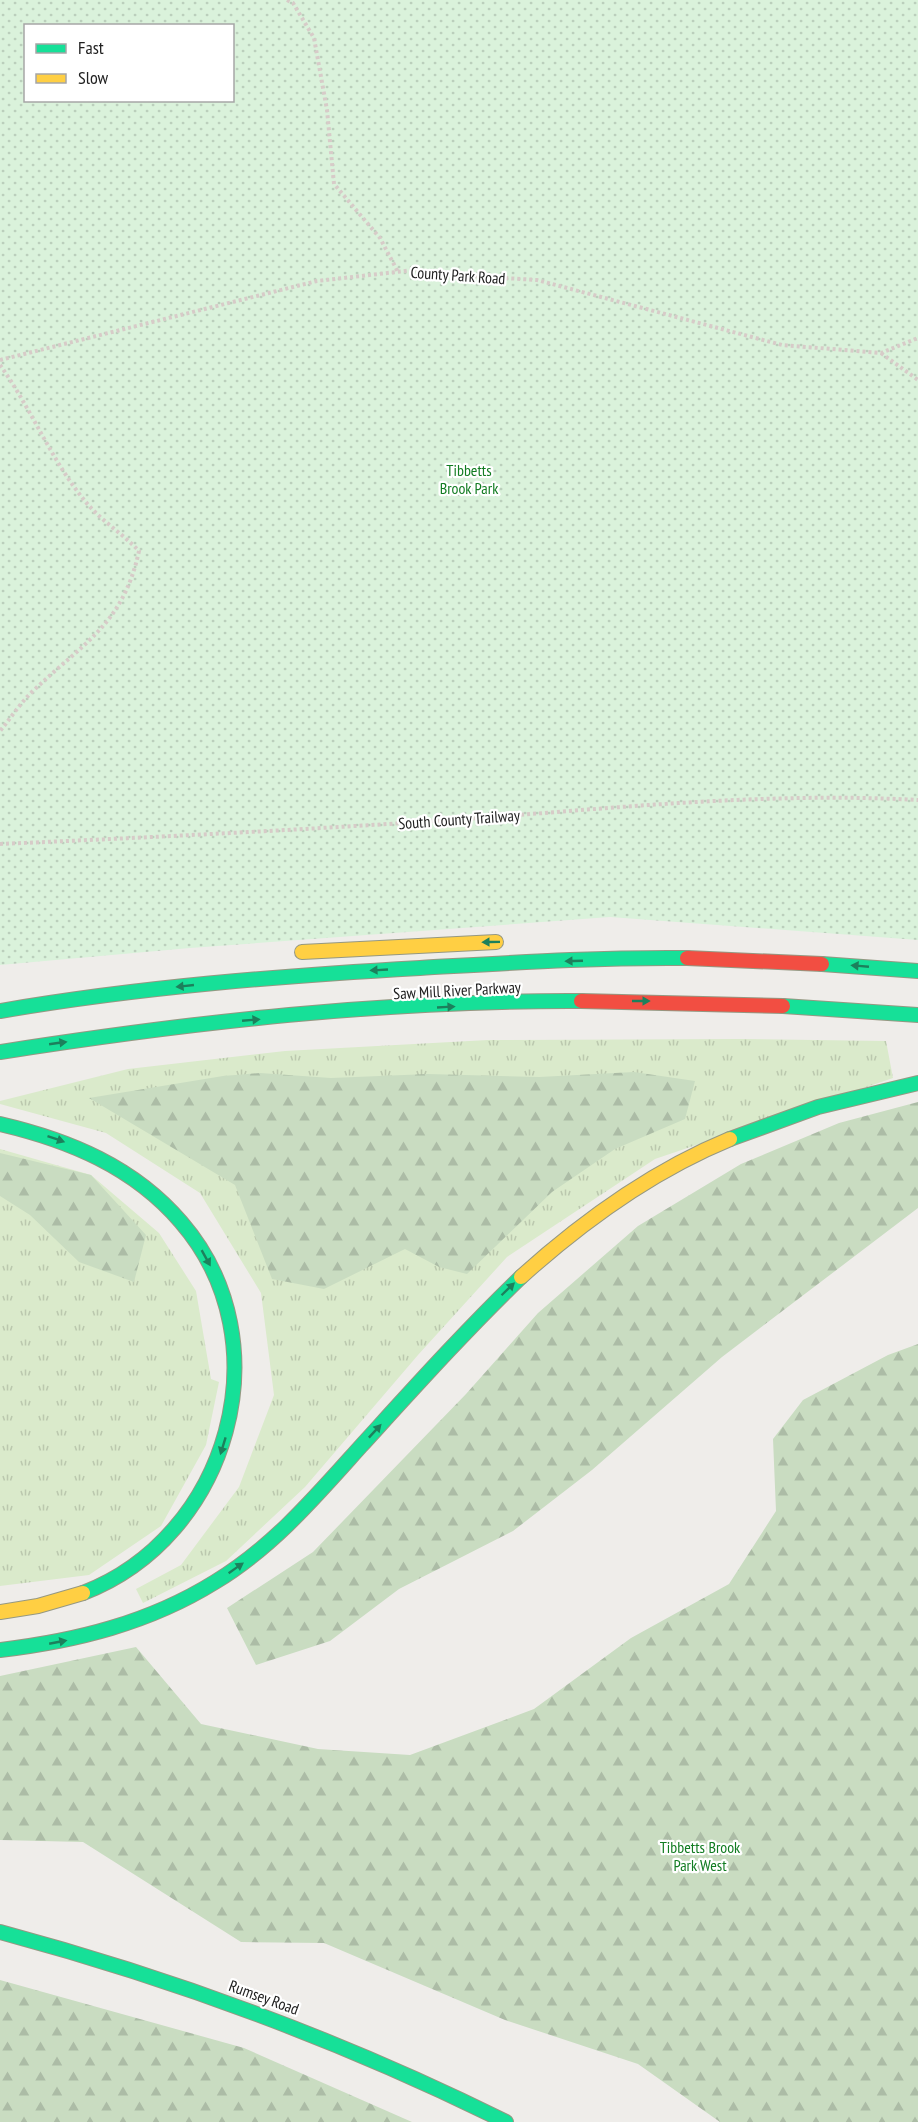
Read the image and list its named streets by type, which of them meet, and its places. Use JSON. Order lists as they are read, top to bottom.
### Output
{
  "streets": {
    "main road": ["Saw Mill River Parkway", "Rumsey Road"],
    "path": ["County Park Road", "South County Trailway"]
  },
  "parks": ["Tibbetts Brook Park", "Tibbetts Brook Park West"],
  "legend": ["Fast", "Slow"]
}
